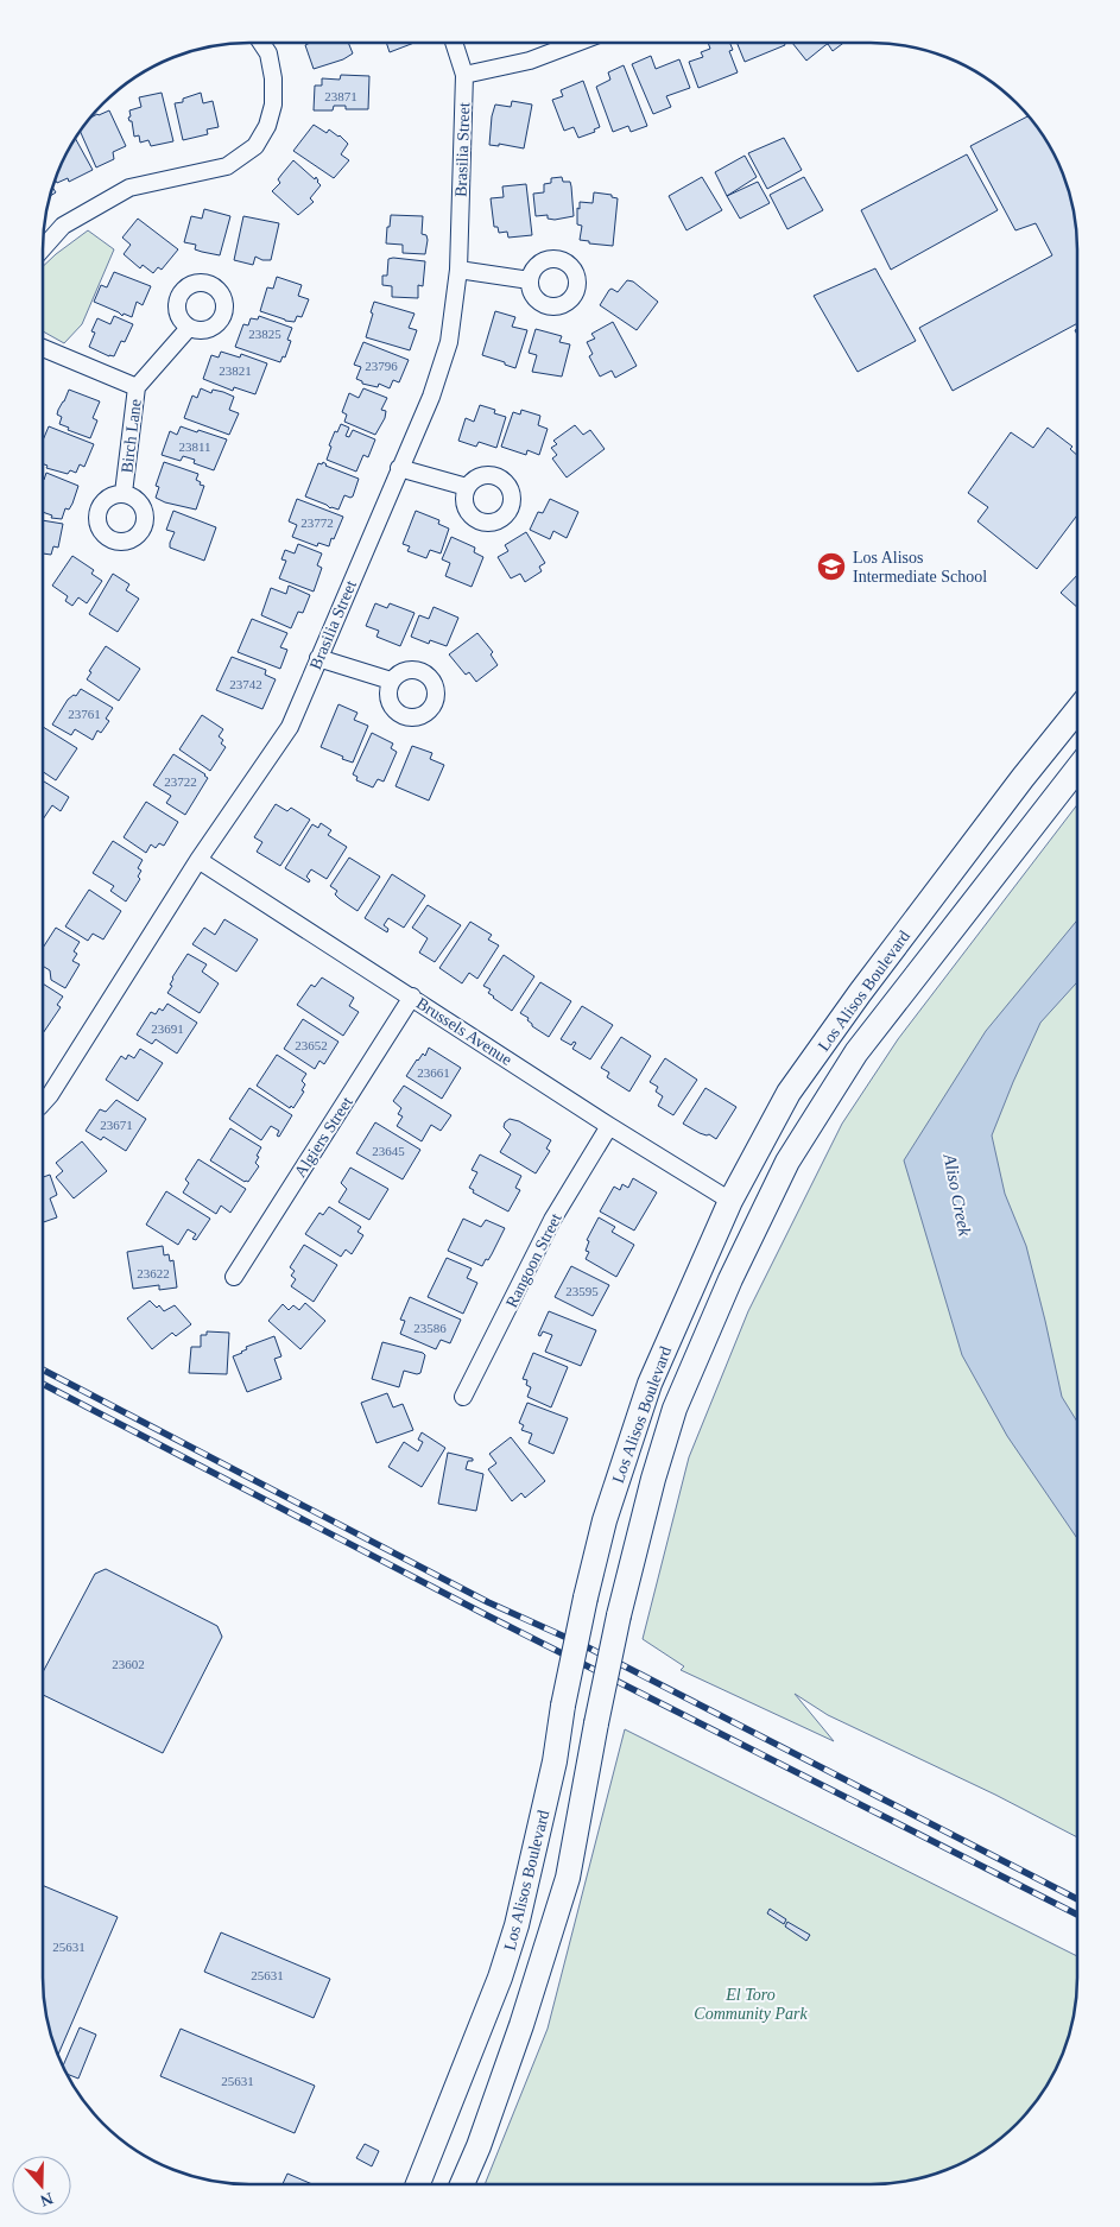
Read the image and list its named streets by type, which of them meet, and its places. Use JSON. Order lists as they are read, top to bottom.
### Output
{
  "streets": {
    "main road": ["Los Alisos Boulevard"],
    "street": [
      "Brasilia Street",
      "Birch Lane",
      "Brussels Avenue",
      "Algiers Street",
      "Rangoon Street"
    ]
  },
  "crossings": [
    ["Brasilia Street", "Brussels Avenue"],
    ["Los Alisos Boulevard", "Brussels Avenue"],
    ["Brussels Avenue", "Algiers Street"],
    ["Brussels Avenue", "Rangoon Street"]
  ],
  "water": ["Aliso Creek"],
  "parks": ["El Toro Community Park"],
  "places": {
    "school or university": ["Los Alisos Intermediate School"]
  },
  "house_numbers": [
    "23871",
    "23825",
    "23796",
    "23821",
    "23811",
    "23772",
    "23742",
    "23761",
    "23722",
    "23691",
    "23652",
    "23661",
    "23671",
    "23645",
    "23622",
    "23595",
    "23586",
    "23602",
    "25631",
    "25631",
    "25631"
  ],
  "north": "bottom"
}
